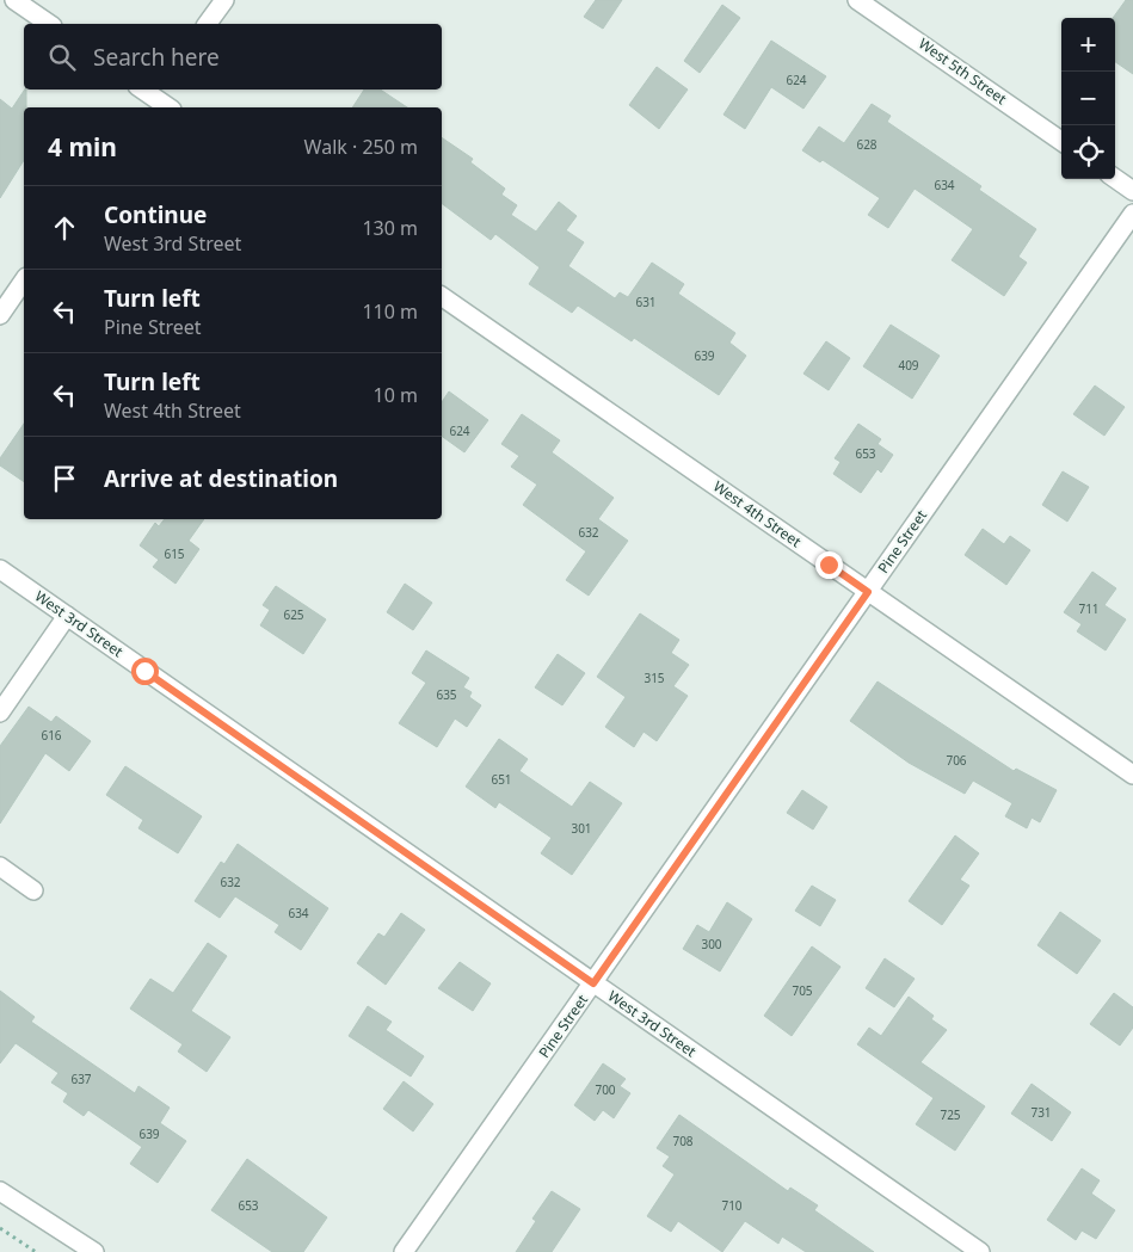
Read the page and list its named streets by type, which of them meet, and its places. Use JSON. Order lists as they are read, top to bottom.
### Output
{
  "streets": {
    "street": [
      "West 5th Street",
      "West 4th Street",
      "Pine Street",
      "West 3rd Street"
    ]
  },
  "crossings": [
    ["West 4th Street", "Pine Street"],
    ["Pine Street", "West 3rd Street"]
  ],
  "house_numbers": [
    "624",
    "628",
    "634",
    "631",
    "639",
    "409",
    "624",
    "653",
    "632",
    "615",
    "711",
    "625",
    "315",
    "635",
    "616",
    "706",
    "651",
    "301",
    "632",
    "634",
    "300",
    "705",
    "637",
    "700",
    "731",
    "725",
    "639",
    "708",
    "653",
    "710"
  ],
  "page": {
    "map_buttons": ["+", "−"],
    "search": "Search here",
    "heading": ["4 min", "Walk · 250 m"],
    "list": [
      ["Continue", "West 3rd Street", "130 m"],
      ["Turn left", "Pine Street", "110 m"],
      ["Turn left", "West 4th Street", "10 m"],
      "Arrive at destination"
    ]
  }
}
